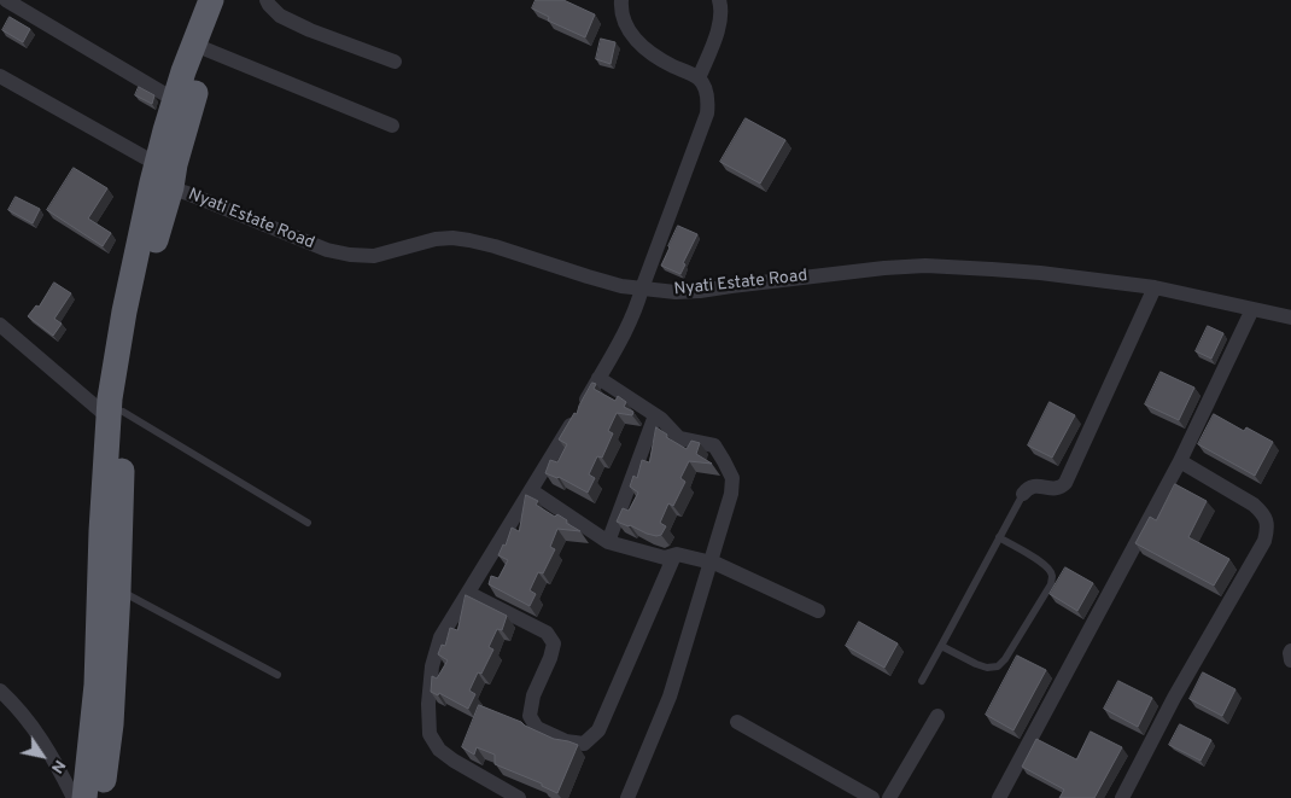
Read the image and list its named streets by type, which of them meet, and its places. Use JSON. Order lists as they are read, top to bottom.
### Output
{
  "streets": {
    "street": ["Nyati Estate Road"]
  },
  "north": "bottom right"
}
